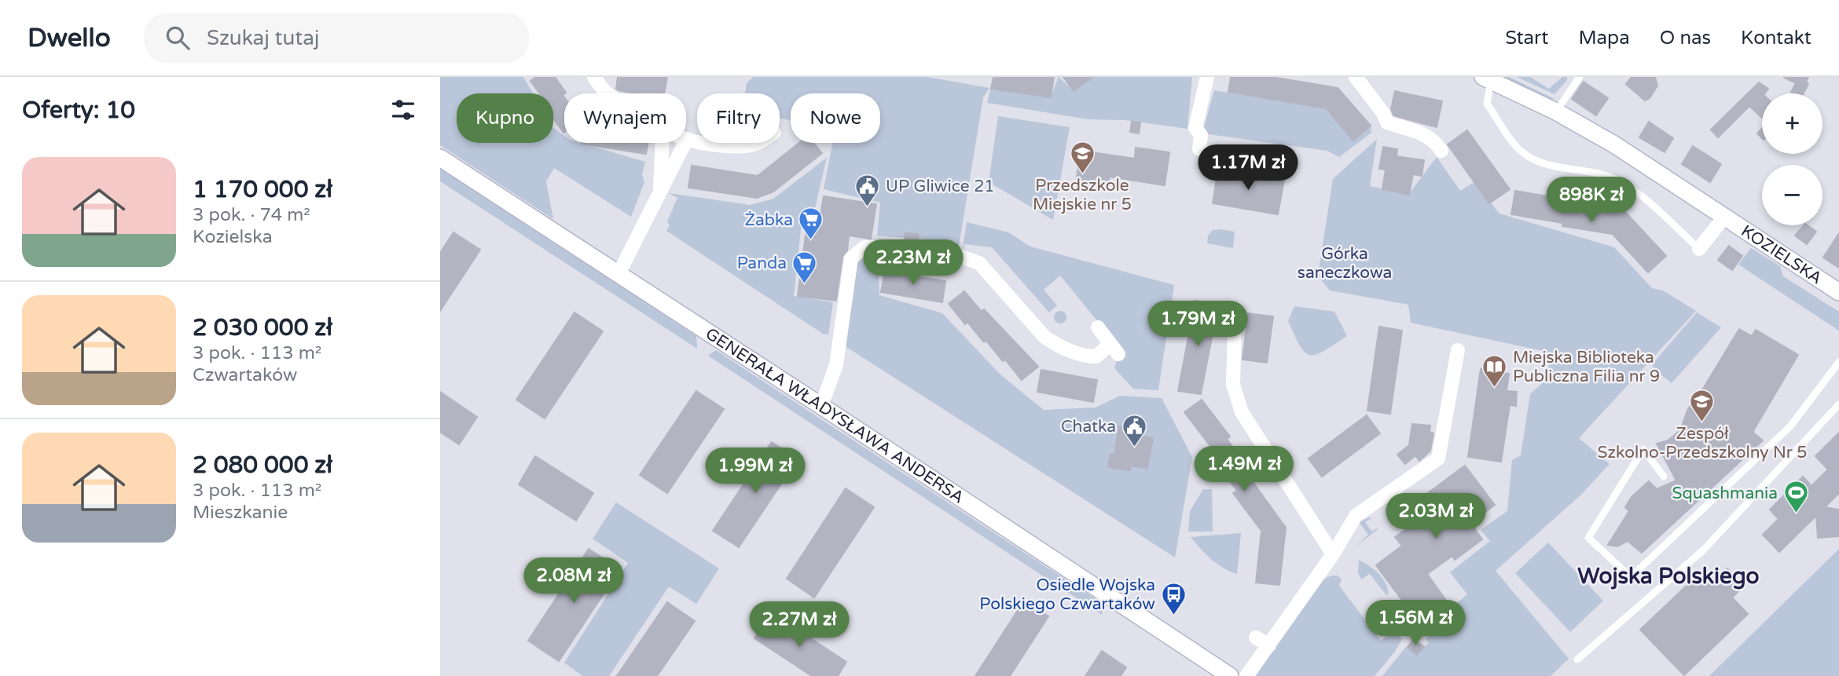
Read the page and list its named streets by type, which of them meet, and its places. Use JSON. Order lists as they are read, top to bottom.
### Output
{
  "streets": {
    "street": ["KOZIELSKA", "GENERAŁA WŁADYSŁAWA ANDERSA"]
  },
  "districts": ["Wojska Polskiego"],
  "parks": ["Górka saneczkowa"],
  "places": {
    "school or university": ["Przedszkole Miejskie nr 5", "Zespół Szkolno-Przedszkolny Nr 5"],
    "public building": ["UP Gliwice 21", "Chatka"],
    "supermarket": ["Żabka", "Panda"],
    "library": ["Miejska Biblioteka Publiczna Filia nr 9"],
    "sports": ["Squashmania"],
    "bus stop": ["Osiedle Wojska Polskiego Czwartaków"]
  },
  "page": {
    "header": "Dwello",
    "search": "Szukaj tutaj",
    "nav": [
      "Start",
      "Mapa",
      "O nas",
      "Kontakt"
    ],
    "heading": "Oferty: 10",
    "map_buttons": ["+", "−"],
    "chip": [
      "Kupno",
      "Wynajem",
      "Filtry",
      "Nowe"
    ],
    "list": [
      {
        "name": "1 170 000 zł",
        "note": "3 pok. · 74 m² · Kozielska"
      },
      {
        "name": "2 030 000 zł",
        "note": "3 pok. · 113 m² · Czwartaków"
      },
      {
        "name": "2 080 000 zł",
        "note": "3 pok. · 113 m² · Mieszkanie"
      }
    ],
    "price": [
      "1.17M zł",
      "898K zł",
      "2.23M zł",
      "1.79M zł",
      "1.49M zł",
      "1.99M zł",
      "2.03M zł",
      "2.08M zł",
      "1.56M zł",
      "2.27M zł"
    ]
  }
}
